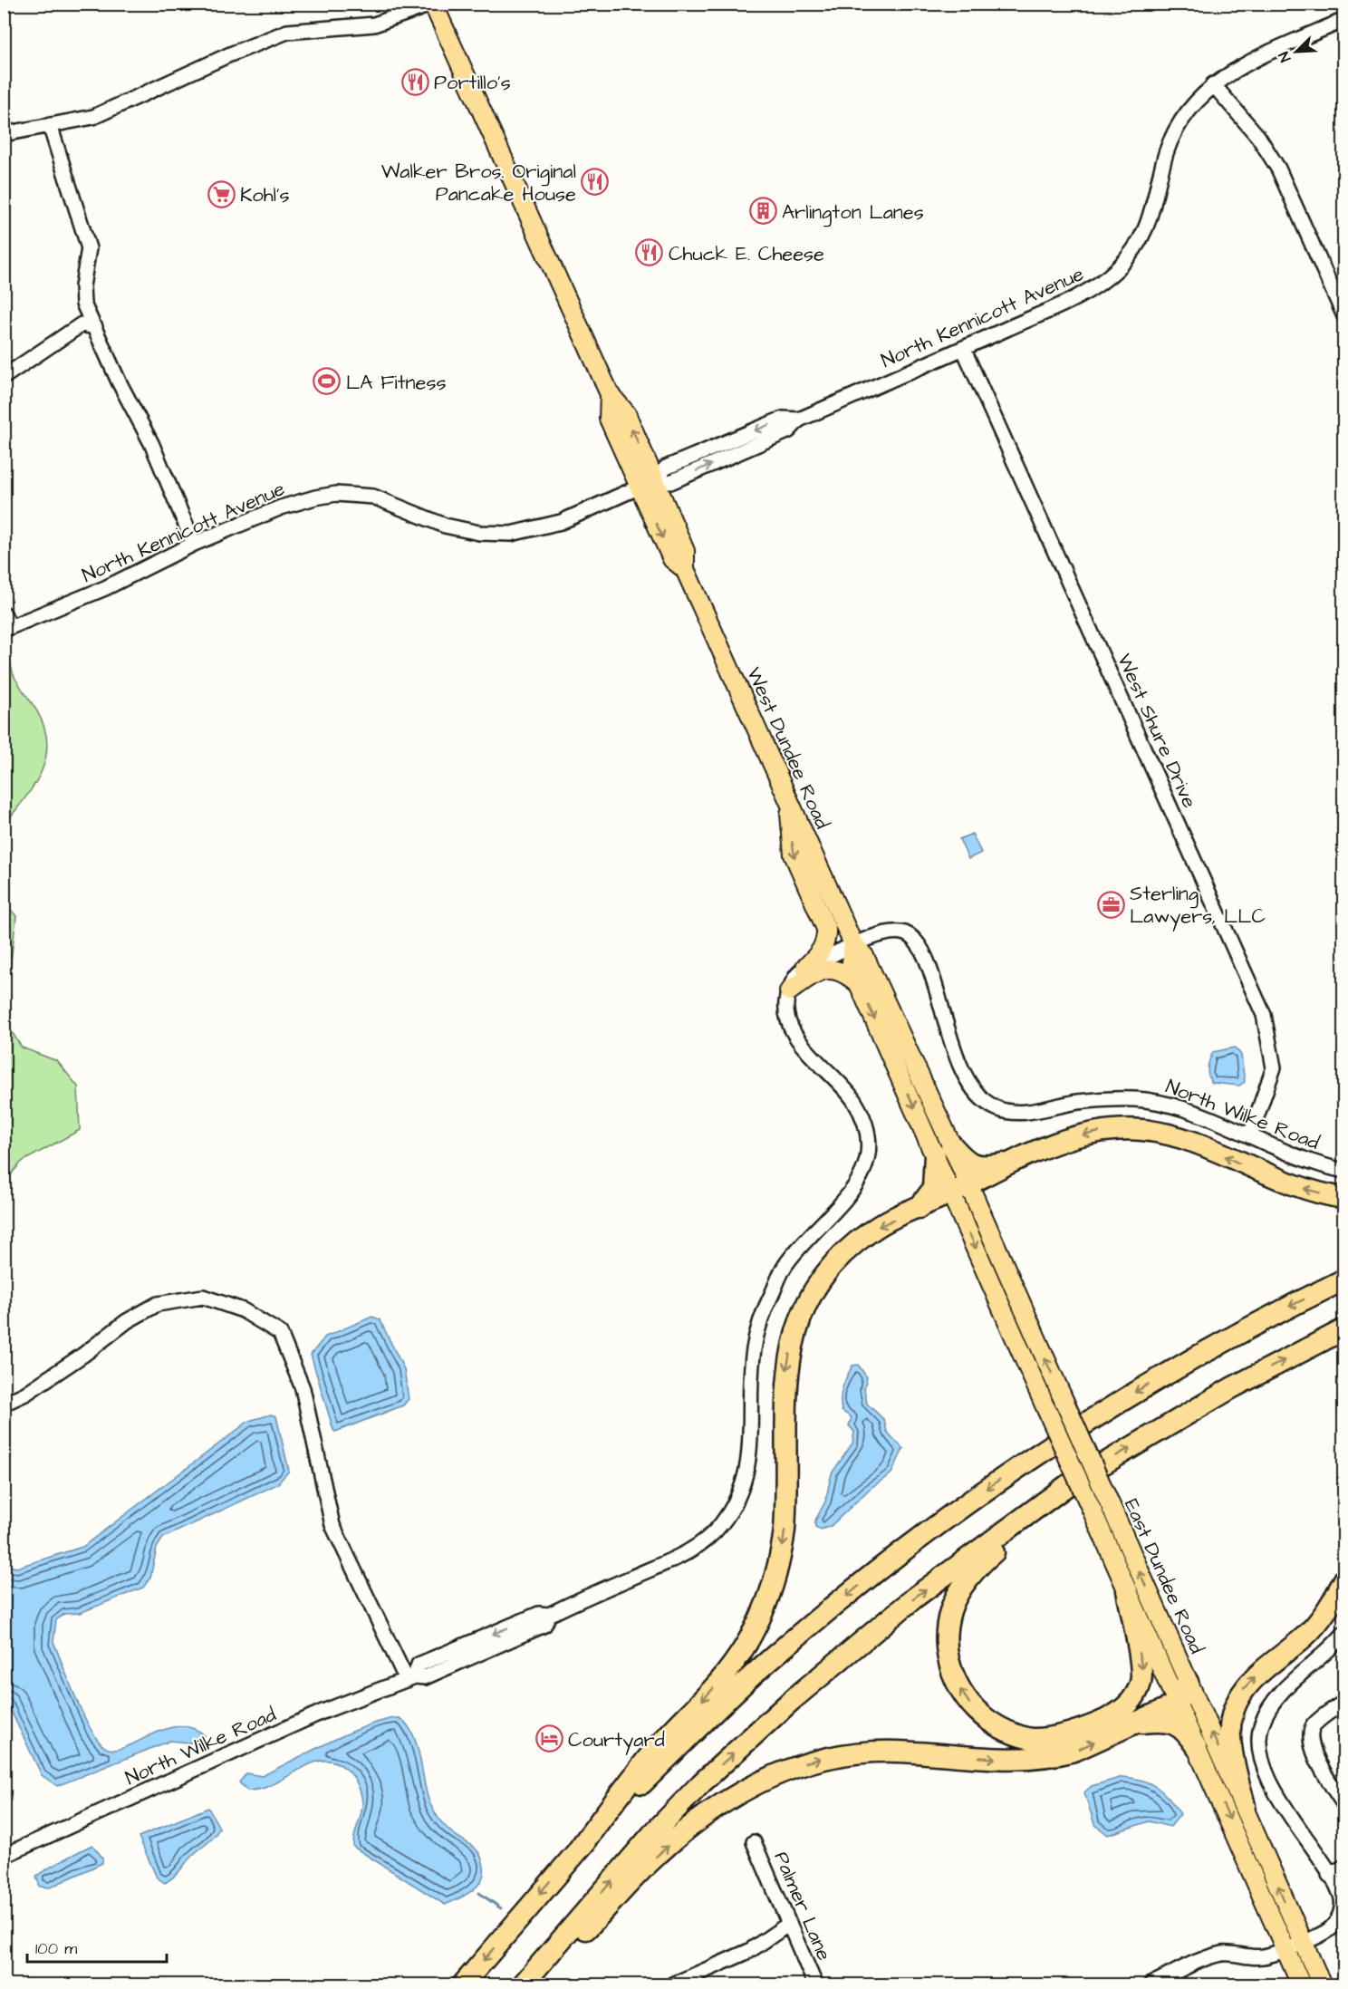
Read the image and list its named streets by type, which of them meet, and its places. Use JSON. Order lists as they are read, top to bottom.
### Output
{
  "streets": {
    "main road": ["West Dundee Road", "East Dundee Road"],
    "street": [
      "North Kennicott Avenue",
      "West Shure Drive",
      "North Wilke Road",
      "Palmer Lane"
    ]
  },
  "crossings": [
    ["North Kennicott Avenue", "West Shure Drive"],
    ["North Kennicott Avenue", "West Dundee Road"],
    ["West Shure Drive", "North Wilke Road"],
    ["West Dundee Road", "North Wilke Road"],
    ["West Dundee Road", "East Dundee Road"]
  ],
  "places": {
    "restaurant": ["Portillo's", "Walker Bros. Original Pancake House", "Chuck E. Cheese"],
    "supermarket": ["Kohl's"],
    "building": ["Arlington Lanes"],
    "sports": ["LA Fitness"],
    "office": ["Sterling Lawyers, LLC"],
    "hotel": ["Courtyard"]
  },
  "scale_bar": "100 m",
  "north": "bottom left"
}
